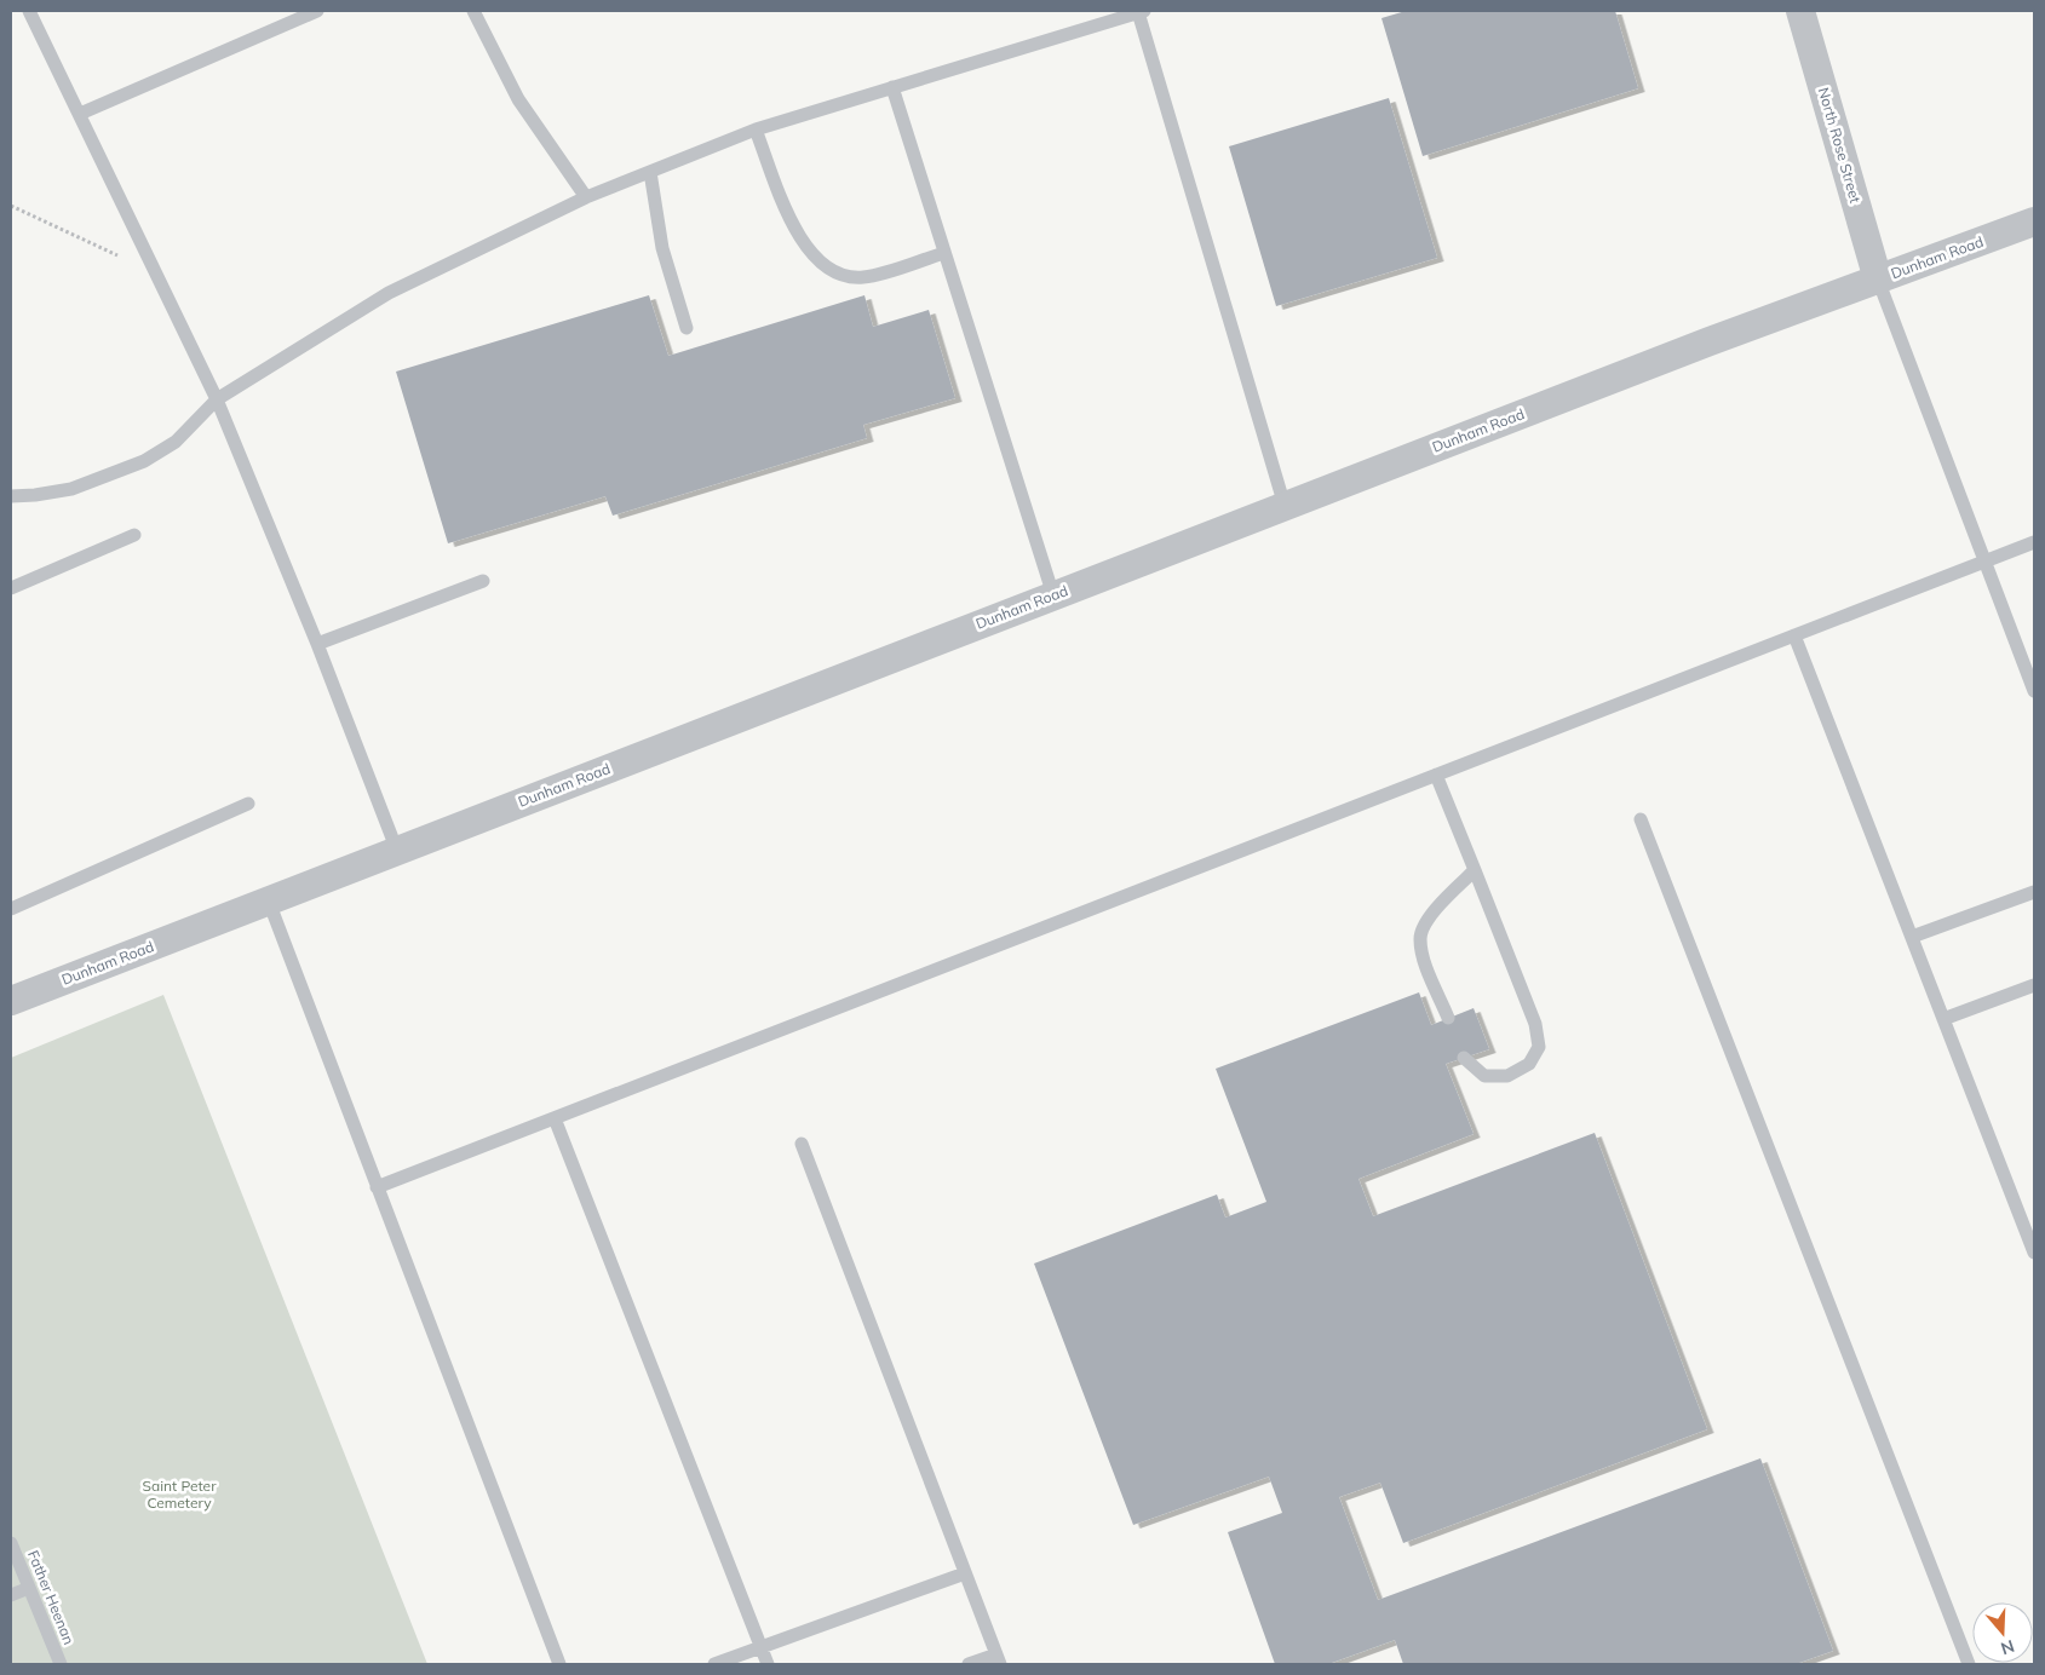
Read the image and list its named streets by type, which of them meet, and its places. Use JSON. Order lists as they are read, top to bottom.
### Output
{
  "streets": {
    "street": ["North Rose Street", "Dunham Road"],
    "lane": ["Father Heenan"]
  },
  "crossings": [
    ["North Rose Street", "Dunham Road"]
  ],
  "parks": ["Saint Peter Cemetery"],
  "north": "bottom"
}
